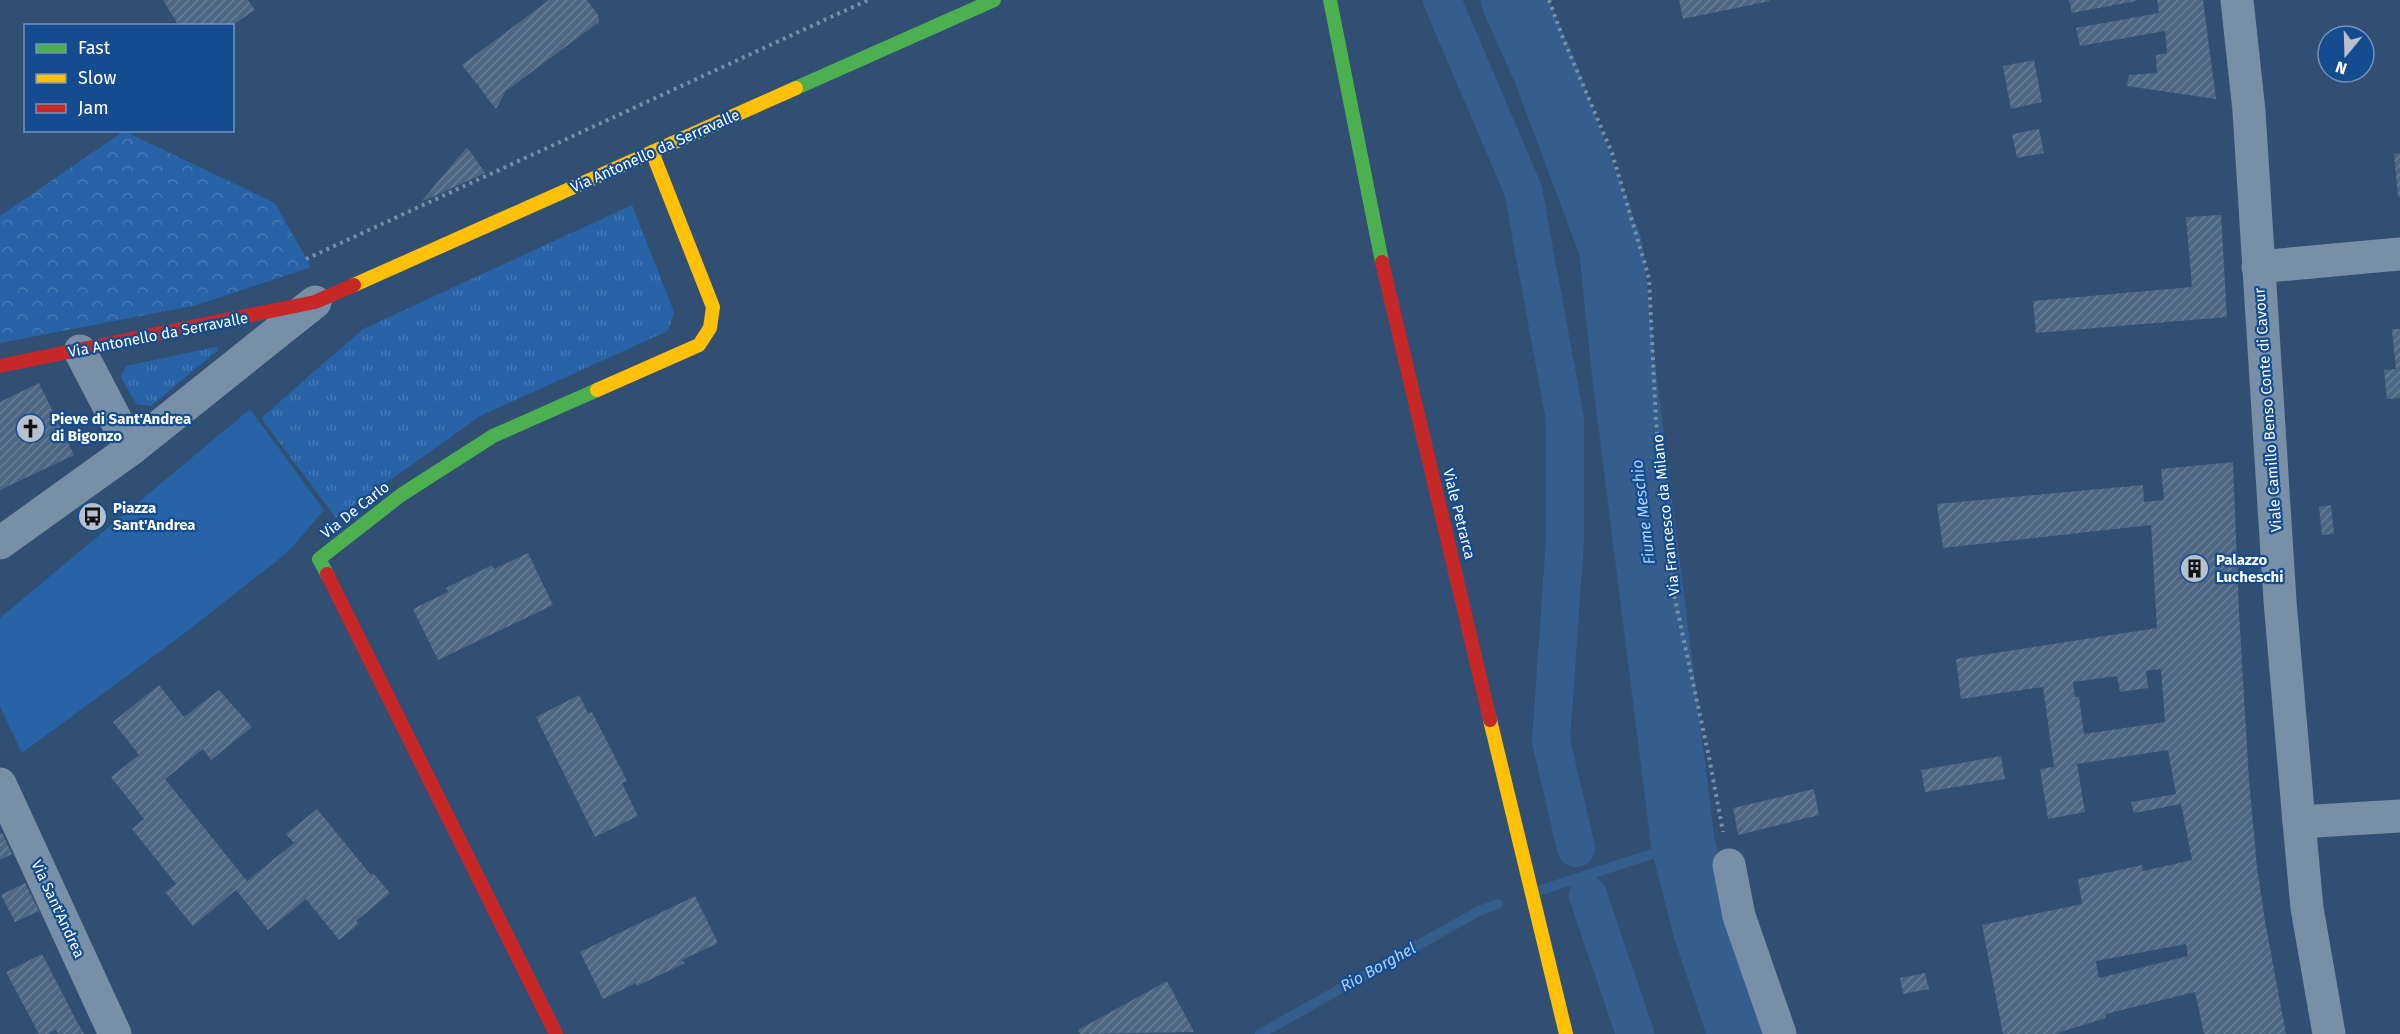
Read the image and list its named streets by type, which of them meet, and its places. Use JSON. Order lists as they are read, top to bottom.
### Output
{
  "streets": {
    "street": [
      "Via Antonello da Serravalle",
      "Viale Camillo Benso Conte di Cavour",
      "Via De Carlo",
      "Viale Petrarca",
      "Via Sant'Andrea"
    ],
    "path": ["Via Francesco da Milano"]
  },
  "crossings": [
    ["Via Antonello da Serravalle", "Via De Carlo"]
  ],
  "water": ["Fiume Meschio", "Rio Borghel"],
  "places": {
    "church": ["Pieve di Sant'Andrea di Bigonzo"],
    "bus stop": ["Piazza Sant'Andrea"],
    "building": ["Palazzo Lucheschi"]
  },
  "legend": ["Fast", "Slow", "Jam"],
  "north": "bottom"
}
